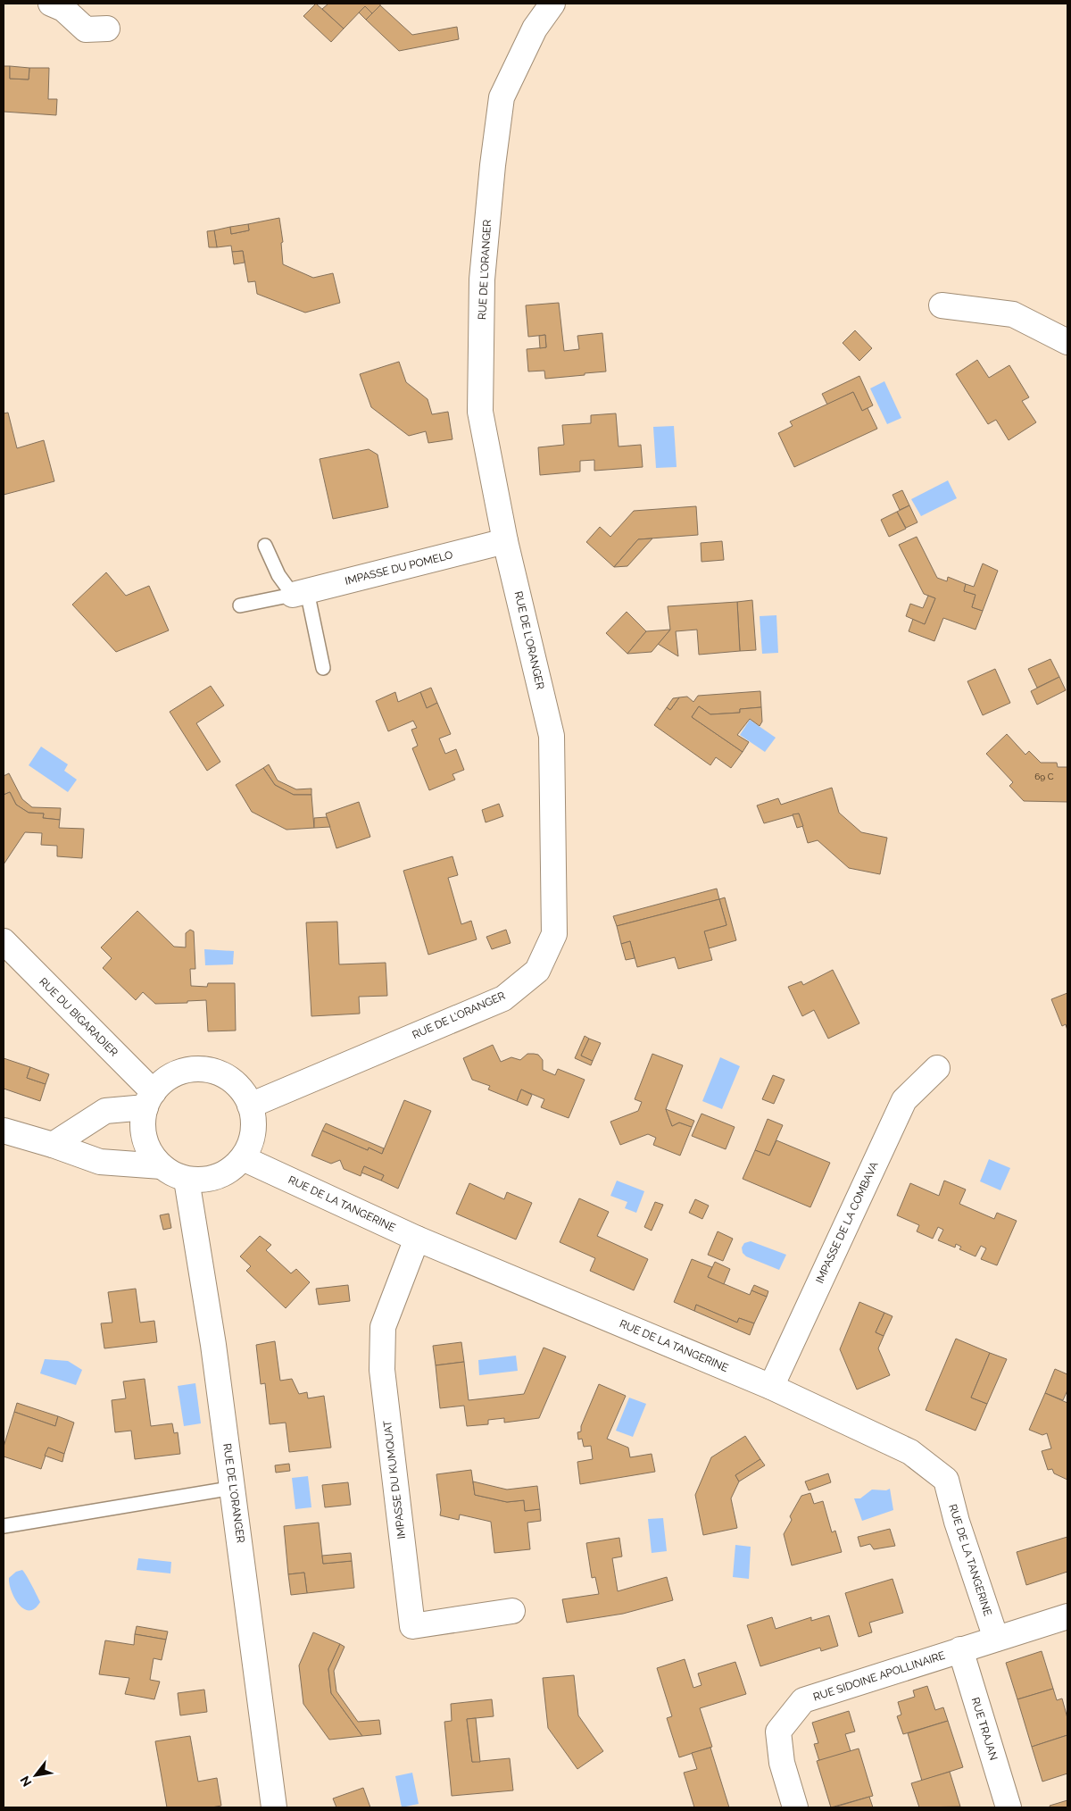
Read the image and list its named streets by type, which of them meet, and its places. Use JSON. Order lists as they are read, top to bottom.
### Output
{
  "streets": {
    "street": [
      "RUE DE L'ORANGER",
      "IMPASSE DU POMELO",
      "RUE DU BIGARADIER",
      "RUE DE LA TANGERINE",
      "IMPASSE DE LA COMBAVA",
      "IMPASSE DU KUMQUAT",
      "RUE SIDOINE APOLLINAIRE",
      "RUE TRAJAN"
    ]
  },
  "crossings": [
    ["RUE DE L'ORANGER", "IMPASSE DU POMELO"],
    ["RUE DE L'ORANGER", "RUE DU BIGARADIER"],
    ["RUE DE L'ORANGER", "RUE DE LA TANGERINE"],
    ["RUE DU BIGARADIER", "RUE DE LA TANGERINE"],
    ["RUE DE LA TANGERINE", "IMPASSE DE LA COMBAVA"],
    ["RUE DE LA TANGERINE", "IMPASSE DU KUMQUAT"],
    ["RUE DE LA TANGERINE", "RUE SIDOINE APOLLINAIRE"],
    ["RUE SIDOINE APOLLINAIRE", "RUE TRAJAN"]
  ],
  "house_numbers": ["69 C"],
  "north": "bottom left"
}
